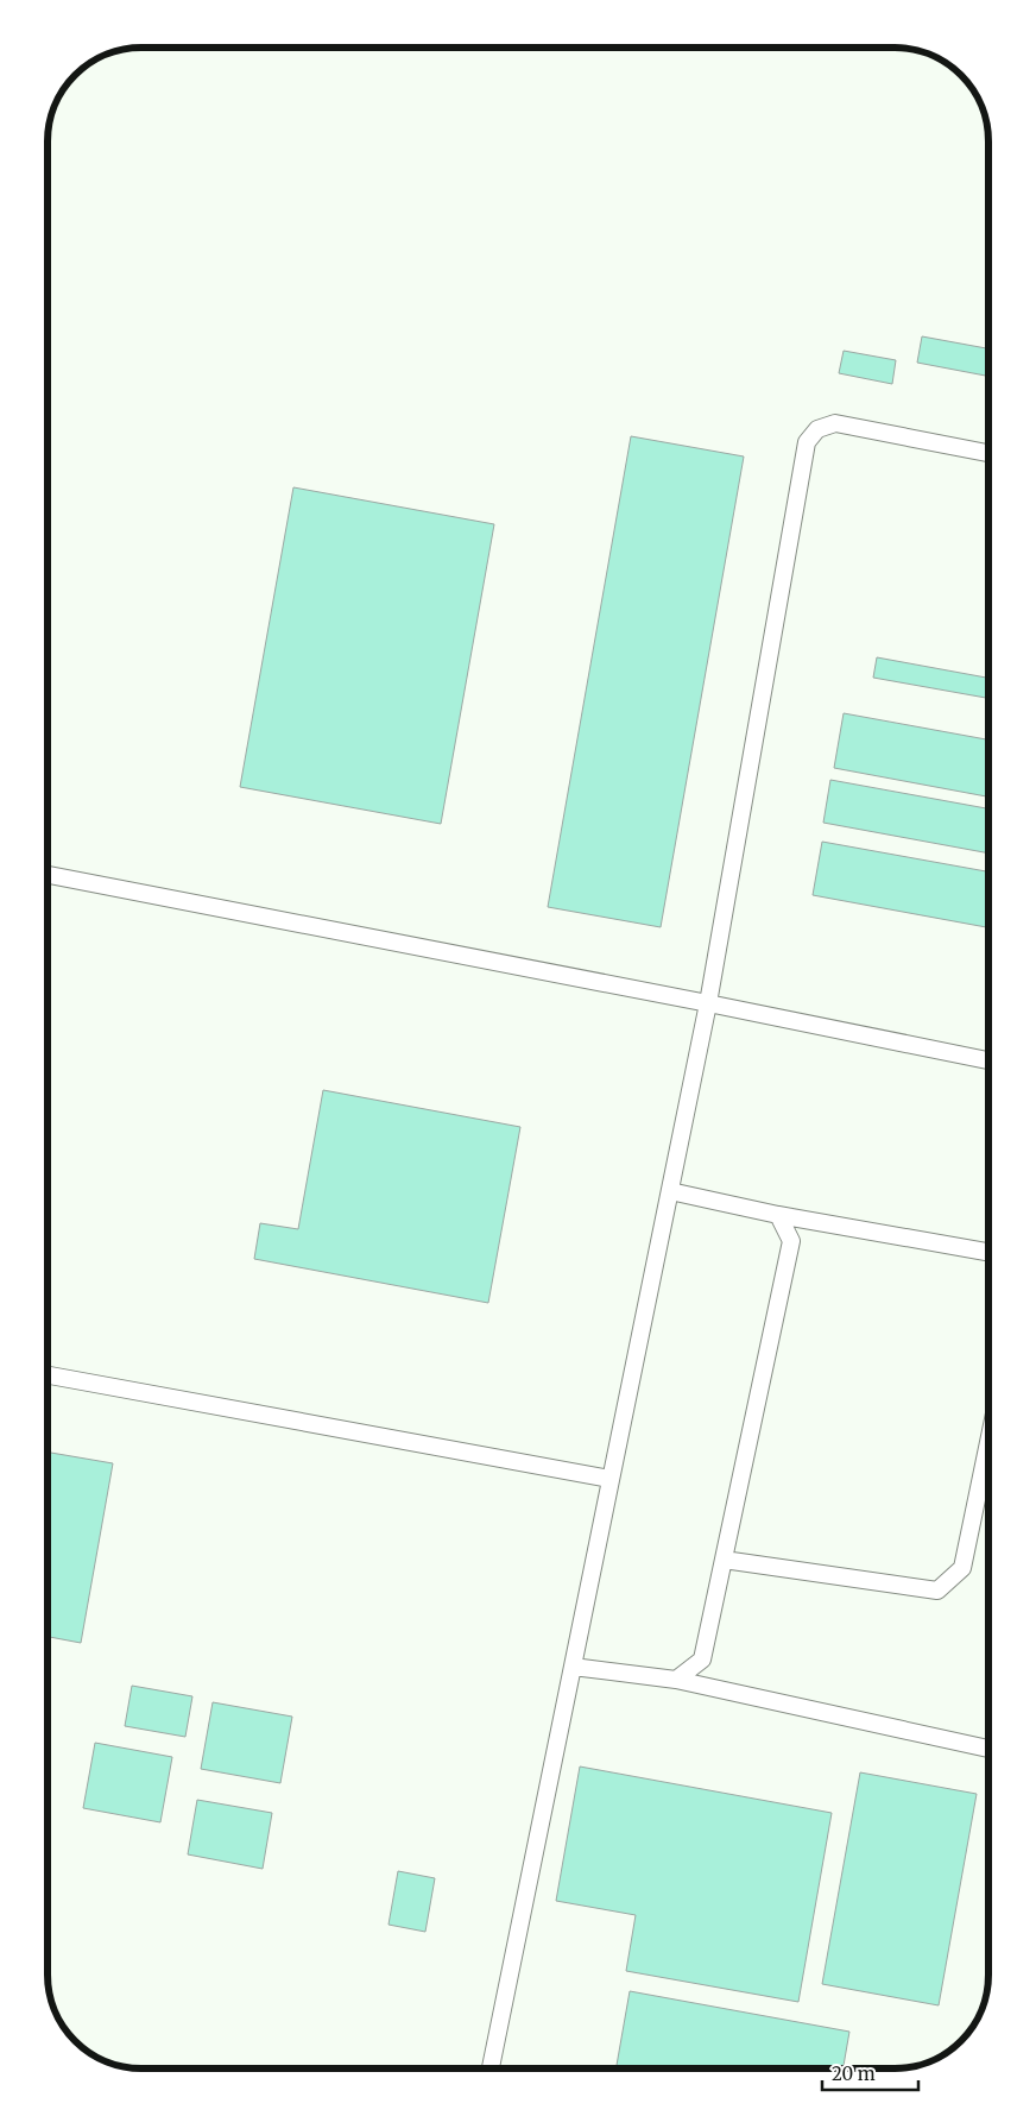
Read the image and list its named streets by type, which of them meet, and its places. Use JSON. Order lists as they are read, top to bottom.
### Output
{
  "scale_bar": "20 m"
}
